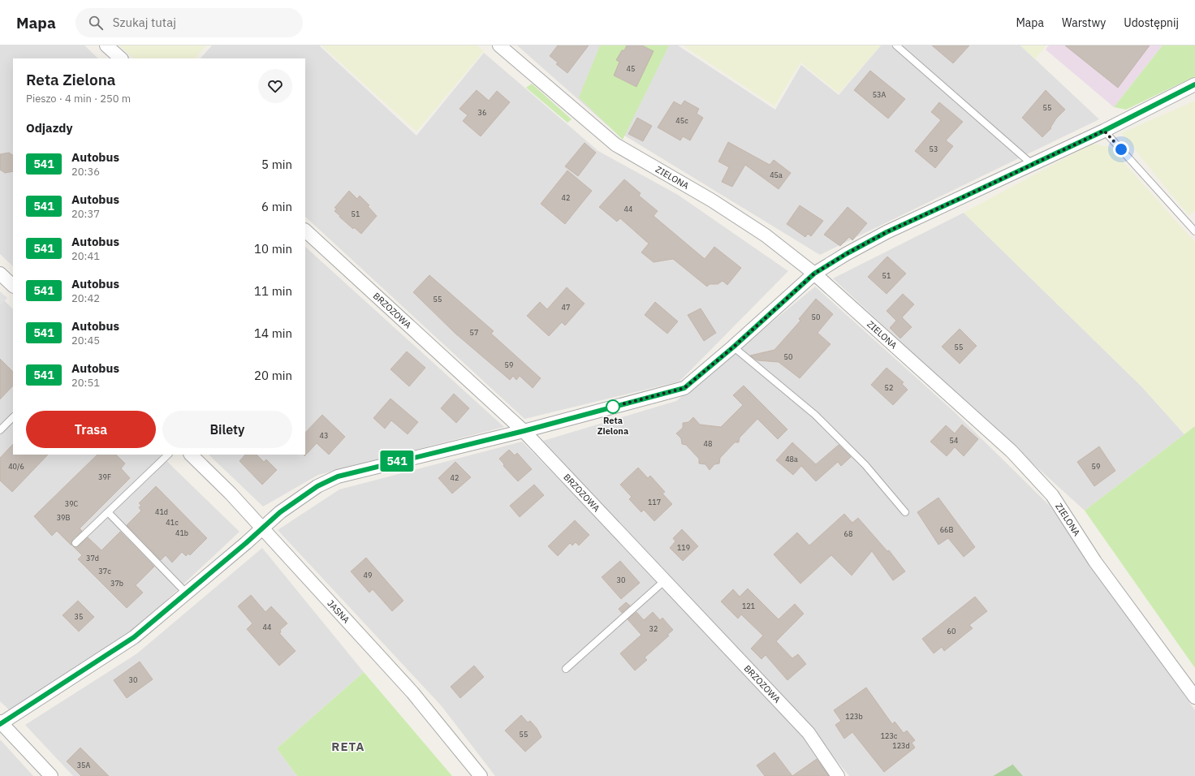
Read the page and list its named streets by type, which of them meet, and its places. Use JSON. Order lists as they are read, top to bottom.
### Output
{
  "streets": {
    "street": ["ZIELONA", "BRZOZOWA", "JASNA"]
  },
  "districts": ["RETA"],
  "places": ["Reta Zielona"],
  "lines": ["bus line 541"],
  "house_numbers": [
    "45",
    "53A",
    "55",
    "36",
    "45c",
    "53",
    "45a",
    "42",
    "44",
    "51",
    "51",
    "55",
    "47",
    "50",
    "57",
    "55",
    "50",
    "59",
    "52",
    "43",
    "54",
    "48",
    "48a",
    "40/6",
    "59",
    "39F",
    "42",
    "117",
    "39C",
    "41d",
    "39B",
    "41c",
    "66B",
    "41b",
    "68",
    "119",
    "37d",
    "37c",
    "49",
    "30",
    "37b",
    "121",
    "35",
    "44",
    "32",
    "60",
    "30",
    "123b",
    "55",
    "123c",
    "123d",
    "35A"
  ],
  "page": {
    "header": "Mapa",
    "search": "Szukaj tutaj",
    "nav": ["Mapa", "Warstwy", "Udostępnij"],
    "on_map": "541",
    "heading": [
      ["Reta Zielona", "Pieszo · 4 min · 250 m"],
      "Odjazdy"
    ],
    "list": [
      {
        "mark": "541",
        "name": "Autobus",
        "note": "20:36",
        "value": "5 min"
      },
      {
        "mark": "541",
        "name": "Autobus",
        "note": "20:37",
        "value": "6 min"
      },
      {
        "mark": "541",
        "name": "Autobus",
        "note": "20:41",
        "value": "10 min"
      },
      {
        "mark": "541",
        "name": "Autobus",
        "note": "20:42",
        "value": "11 min"
      },
      {
        "mark": "541",
        "name": "Autobus",
        "note": "20:45",
        "value": "14 min"
      },
      {
        "mark": "541",
        "name": "Autobus",
        "note": "20:51",
        "value": "20 min"
      }
    ],
    "buttons": ["Trasa", "Bilety"]
  }
}
